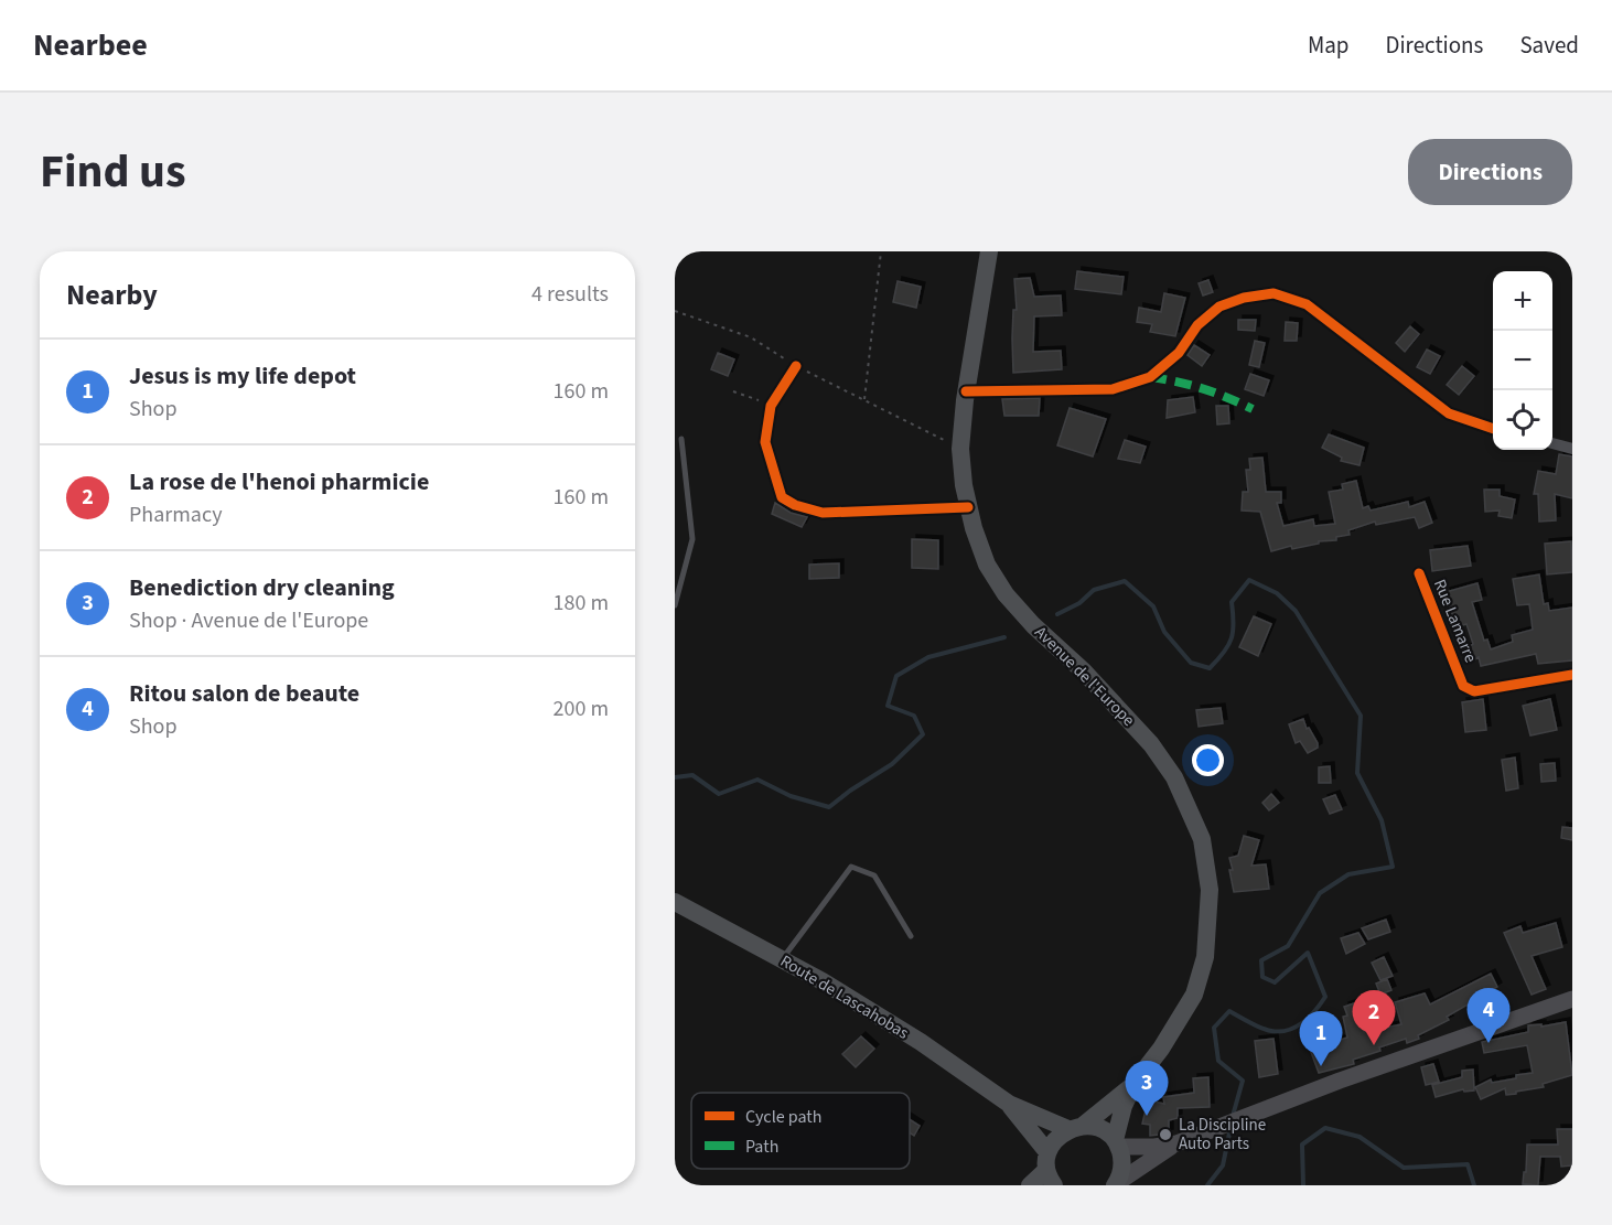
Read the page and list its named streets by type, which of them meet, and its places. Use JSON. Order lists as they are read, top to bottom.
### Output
{
  "streets": {
    "main road": ["Avenue de l'Europe", "Route de Lascahobas"],
    "street": ["Rue Lamarre"]
  },
  "crossings": [
    ["Avenue de l'Europe", "Route de Lascahobas"]
  ],
  "places": ["La Discipline Auto Parts"],
  "legend": ["Cycle path", "Path"],
  "page": {
    "header": "Nearbee",
    "nav": ["Map", "Directions", "Saved"],
    "title": "Find us",
    "buttons": "Directions",
    "heading": ["Nearby", "4 results"],
    "map_buttons": ["+", "−"],
    "list": [
      {
        "mark": "1",
        "name": "Jesus is my life depot",
        "note": "Shop",
        "value": "160 m"
      },
      {
        "mark": "2",
        "name": "La rose de l'henoi pharmicie",
        "note": "Pharmacy",
        "value": "160 m"
      },
      {
        "mark": "3",
        "name": "Benediction dry cleaning",
        "note": "Shop · Avenue de l'Europe",
        "value": "180 m"
      },
      {
        "mark": "4",
        "name": "Ritou salon de beaute",
        "note": "Shop",
        "value": "200 m"
      }
    ],
    "pins": [
      "4",
      "2",
      "1",
      "3"
    ]
  }
}
